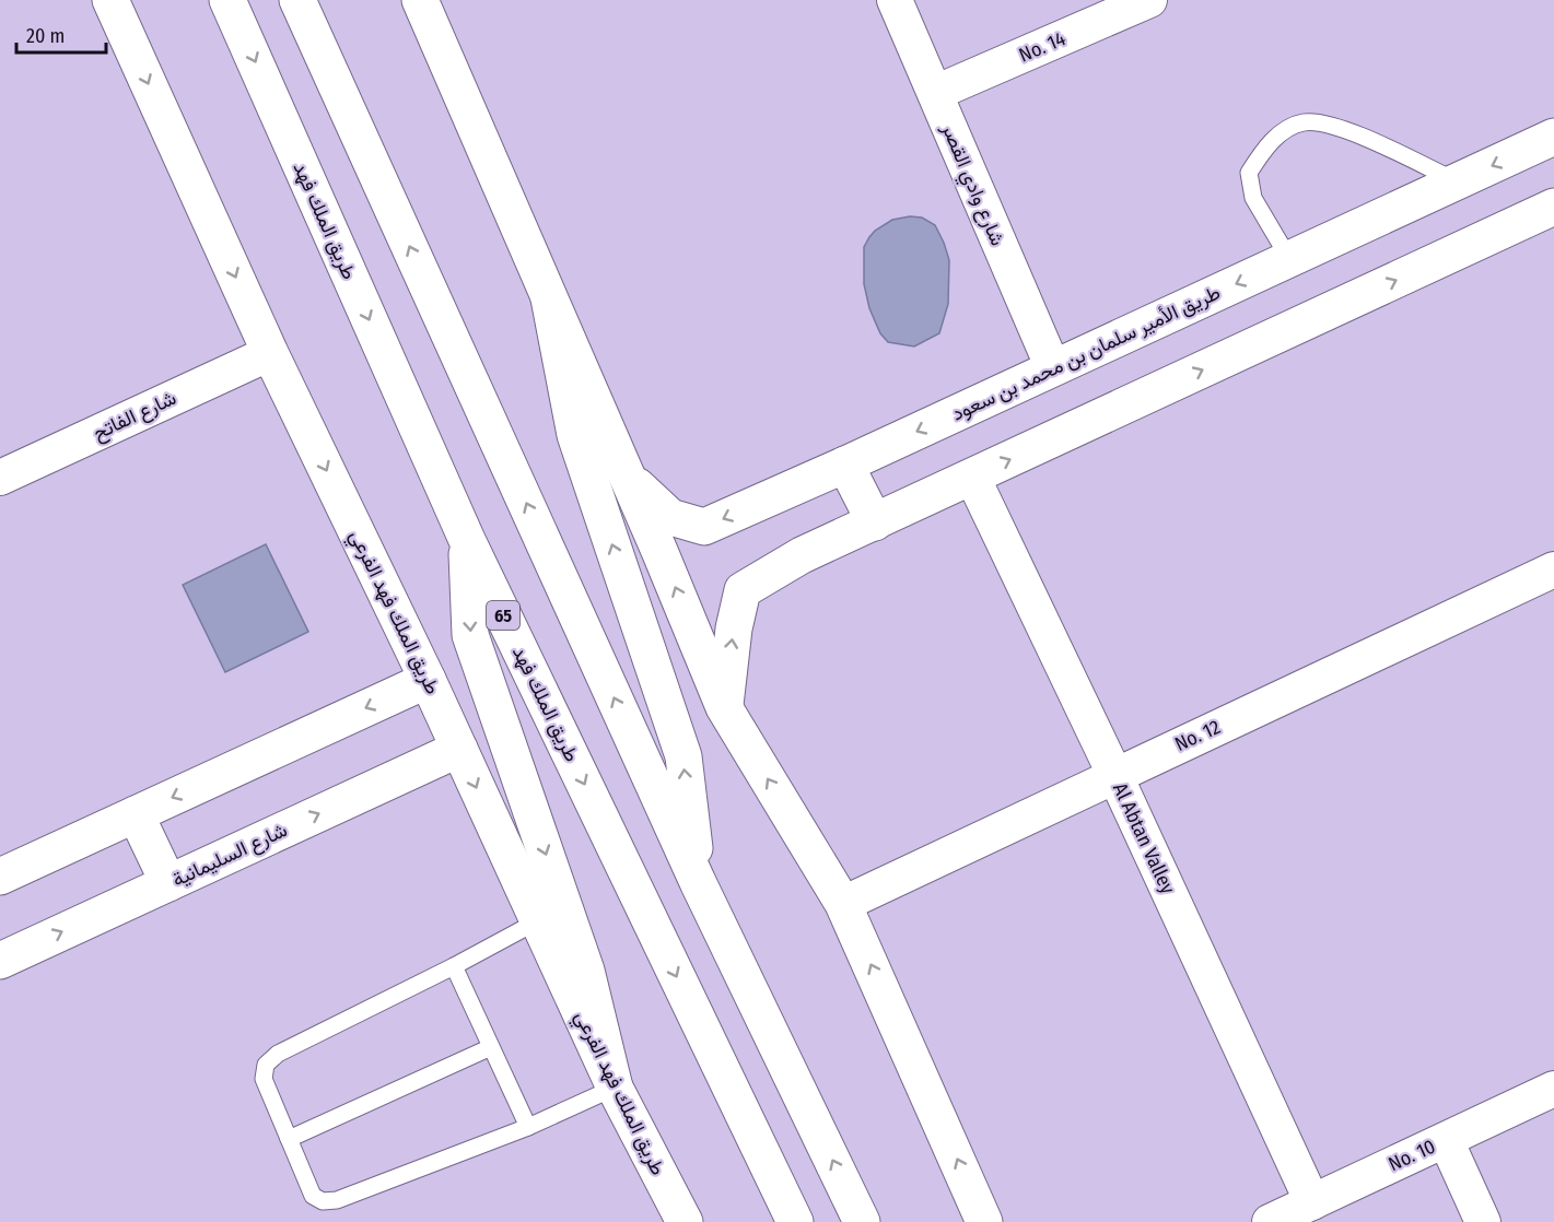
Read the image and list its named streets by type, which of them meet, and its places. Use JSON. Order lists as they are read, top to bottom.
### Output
{
  "streets": {
    "main road": [
      "طريق الملك فهد",
      "طريق الأمير سلمان بن محمد بن سعود",
      "طريق الملك فهد الفرعي",
      "65",
      "شارع السليمانية"
    ],
    "street": [
      "No. 14",
      "شارع وادي القصر",
      "شارع الفاتح",
      "No. 12",
      "Al Abtan Valley",
      "No. 10"
    ]
  },
  "crossings": [
    ["No. 14", "شارع وادي القصر"],
    ["شارع وادي القصر", "طريق الأمير سلمان بن محمد بن سعود"],
    ["شارع الفاتح", "طريق الملك فهد الفرعي"],
    ["طريق الملك فهد الفرعي", "شارع السليمانية"],
    ["No. 12", "Al Abtan Valley"],
    ["Al Abtan Valley", "No. 10"]
  ],
  "scale_bar": "20 m"
}
